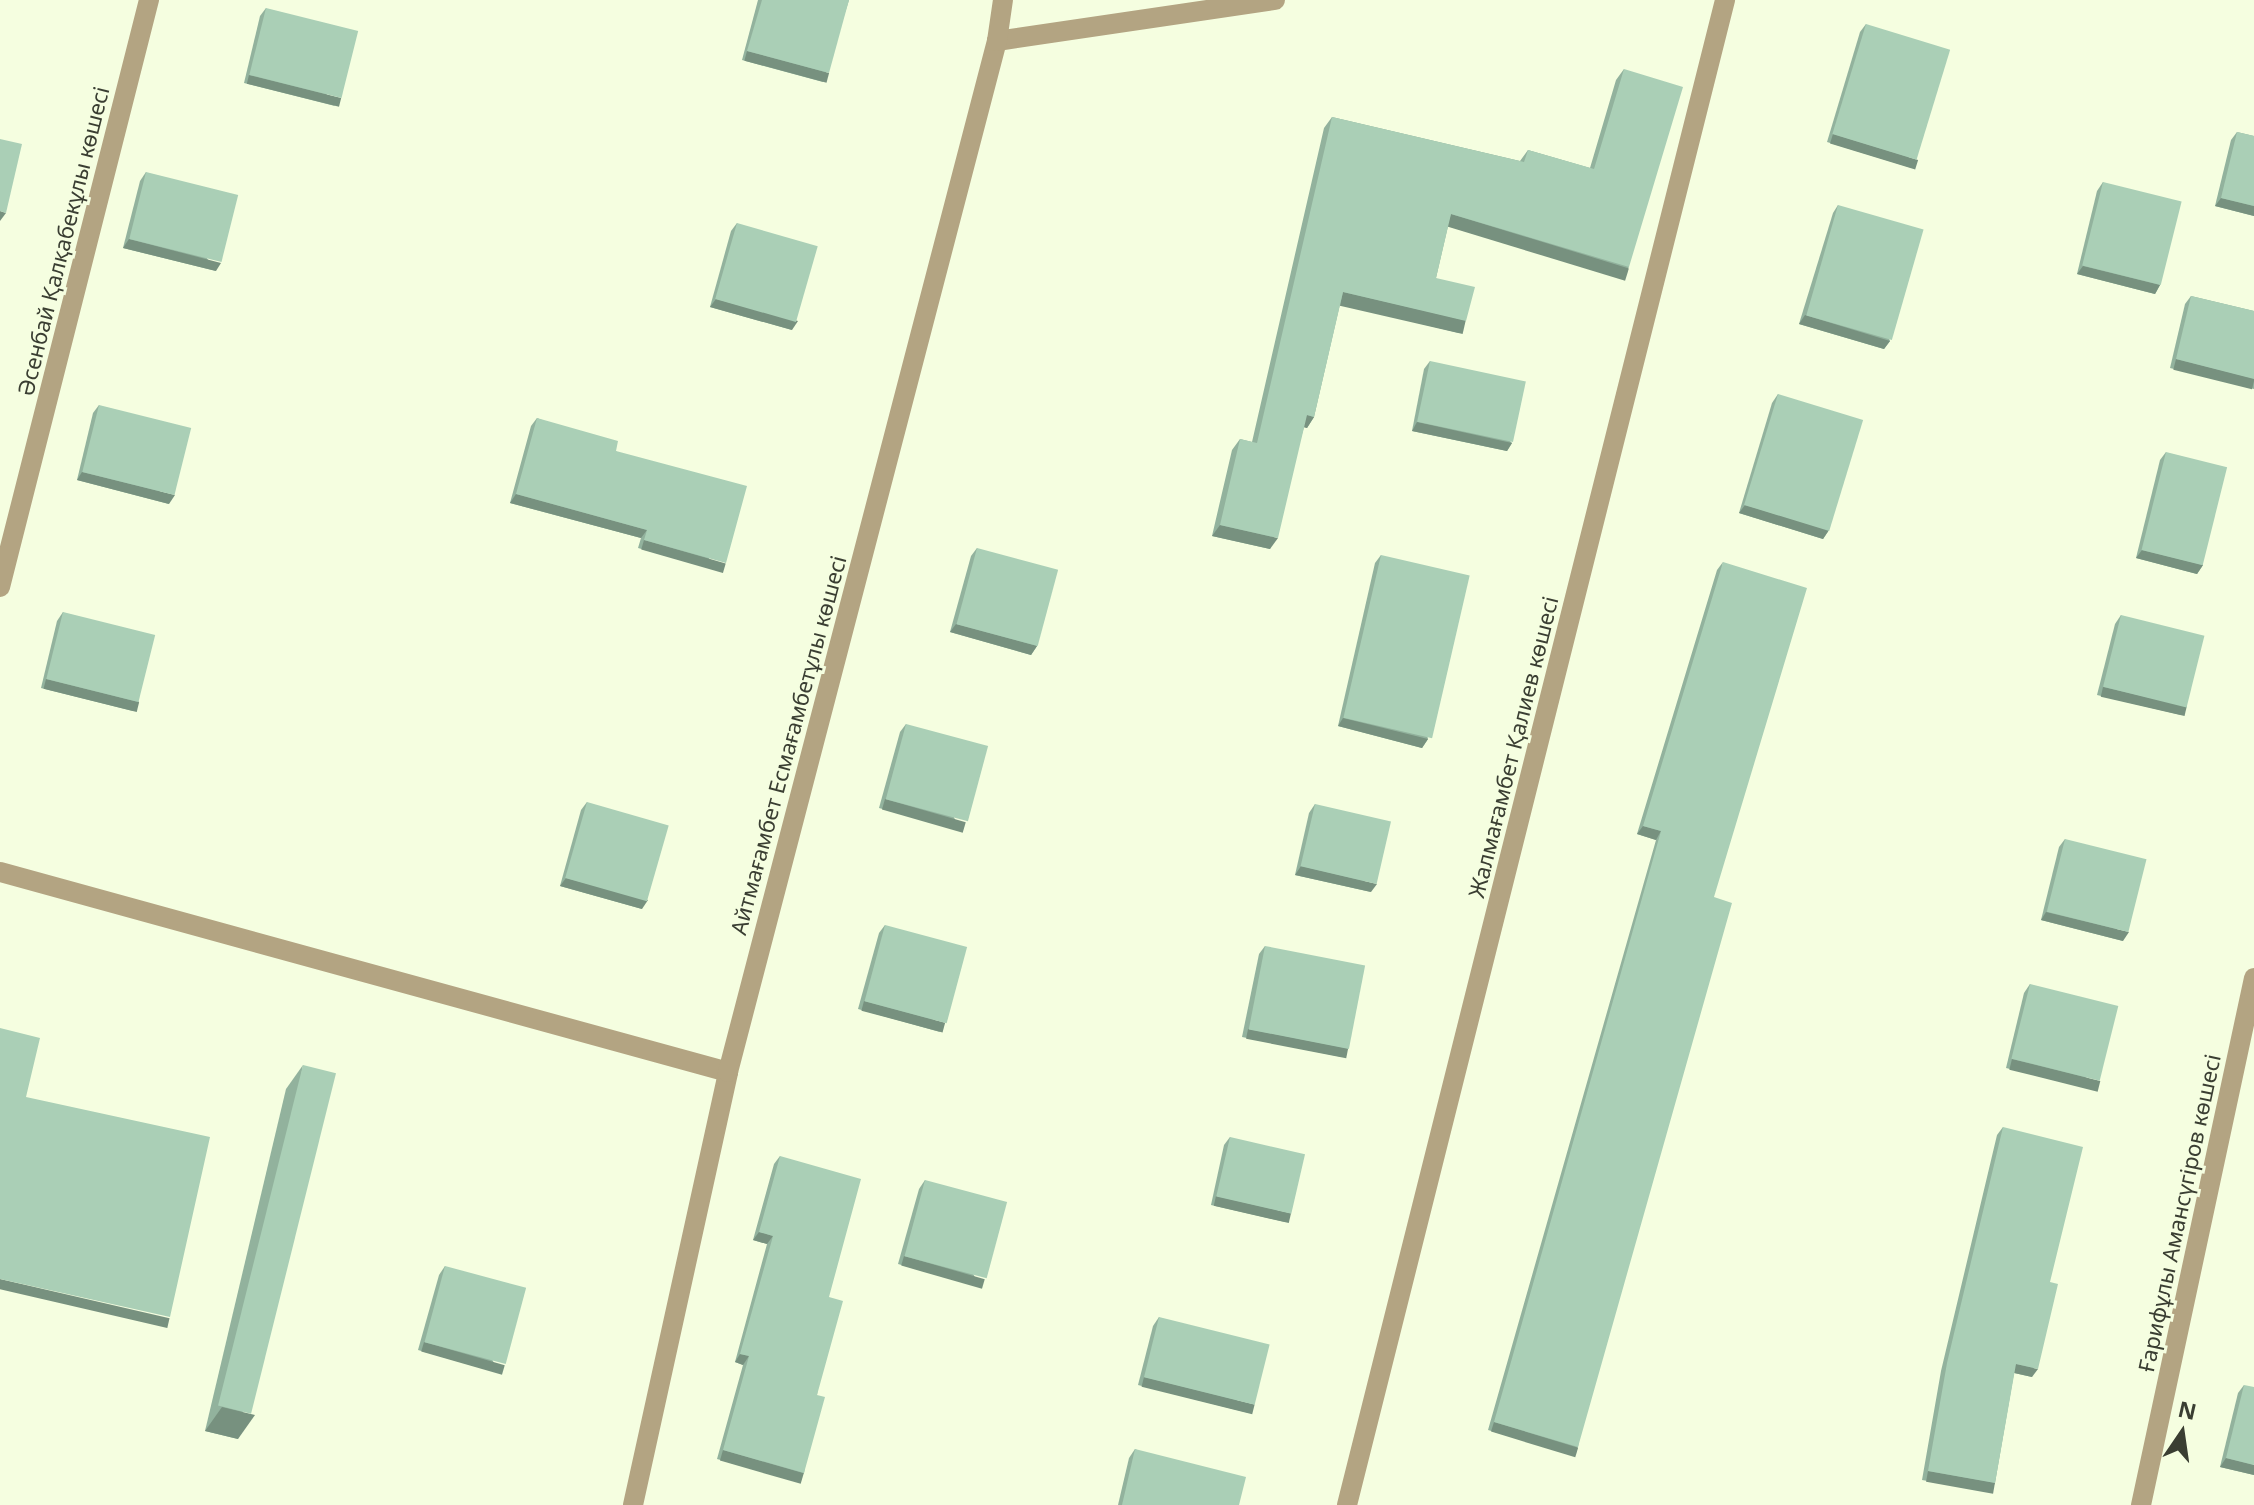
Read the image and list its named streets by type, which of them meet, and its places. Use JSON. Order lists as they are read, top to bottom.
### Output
{
  "streets": {
    "street": [
      "Әсенбай Қалқабекұлы көшесі",
      "Айтмағамбет Есмағамбетұлы көшесі",
      "Жалмағамбет Қалиев көшесі",
      "Ғарифұлы Амансүгіров көшесі"
    ]
  },
  "north": "top"
}
